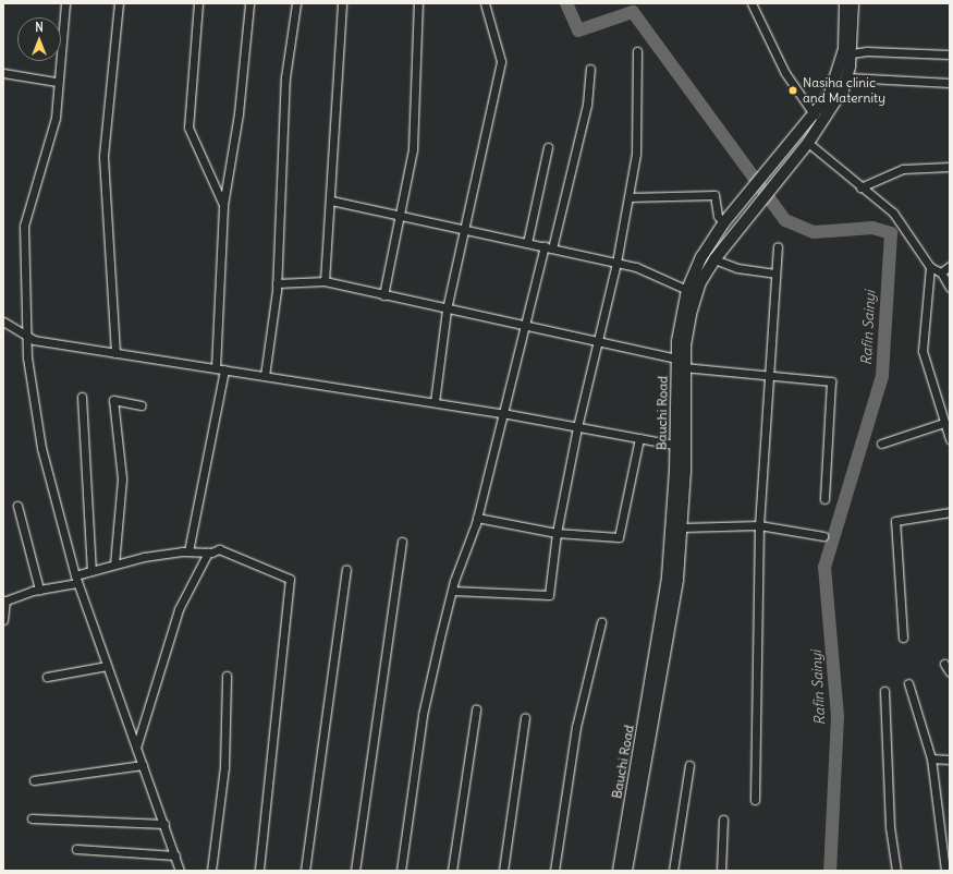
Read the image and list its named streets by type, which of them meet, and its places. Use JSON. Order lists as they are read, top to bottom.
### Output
{
  "streets": {
    "highway": ["Bauchi Road"]
  },
  "water": ["Rafin Sainyi"],
  "places": ["Nasiha clinic and Maternity"],
  "north": "top"
}
